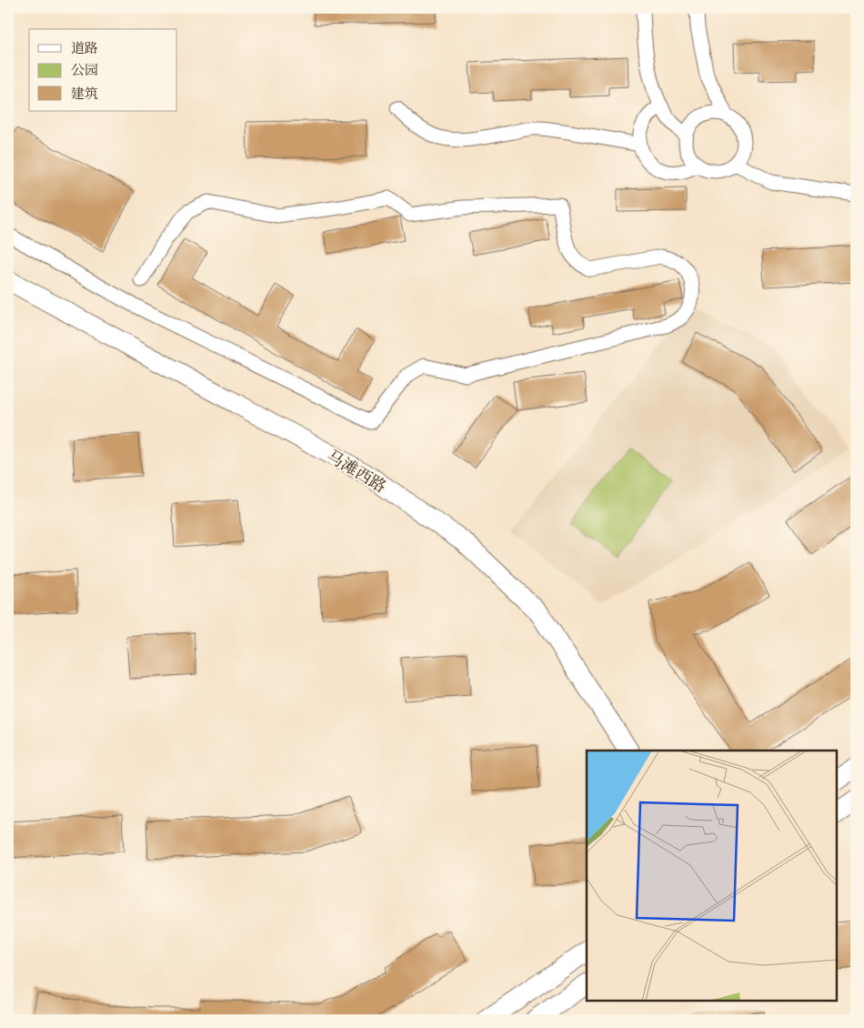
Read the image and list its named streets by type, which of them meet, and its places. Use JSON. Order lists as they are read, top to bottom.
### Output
{
  "streets": {
    "main road": ["马滩西路"]
  },
  "legend": ["道路", "公园", "建筑"]
}
